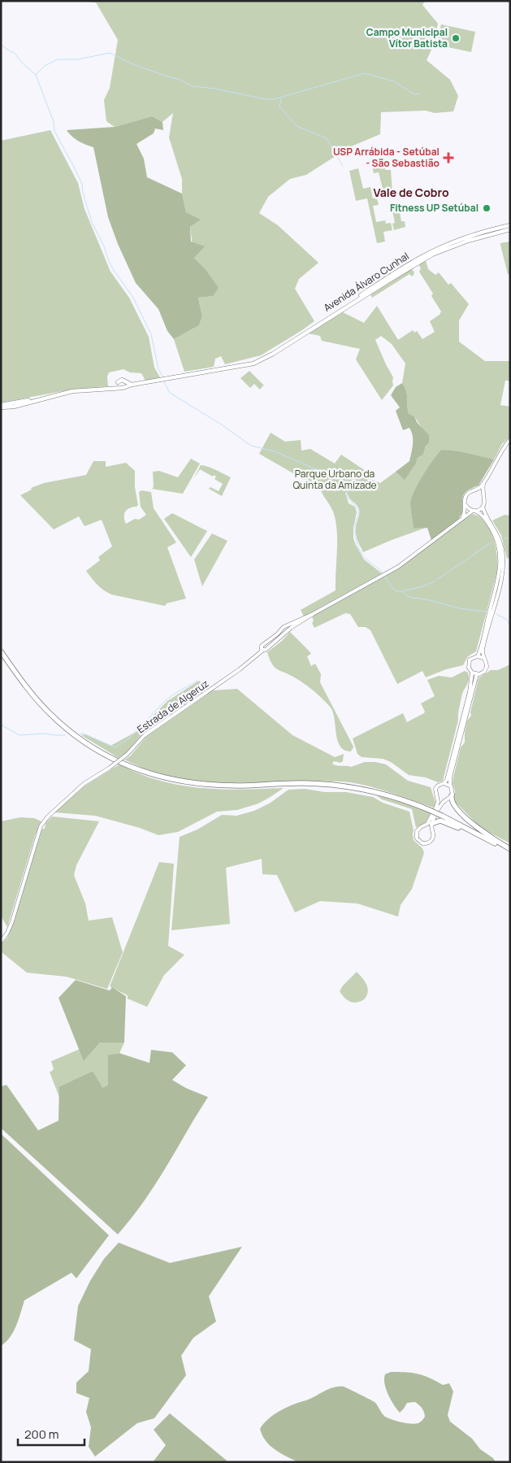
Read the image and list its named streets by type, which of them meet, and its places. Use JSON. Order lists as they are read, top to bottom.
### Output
{
  "streets": {
    "main road": ["Avenida Álvaro Cunhal", "Estrada de Algeruz"]
  },
  "districts": ["Vale de Cobro"],
  "parks": ["Parque Urbano da Quinta da Amizade"],
  "places": {
    "other": ["Campo Municipal Vítor Batista", "Fitness UP Setúbal"],
    "health": ["USP Arrábida - Setúbal - São Sebastião"]
  },
  "scale_bar": "200 m"
}
